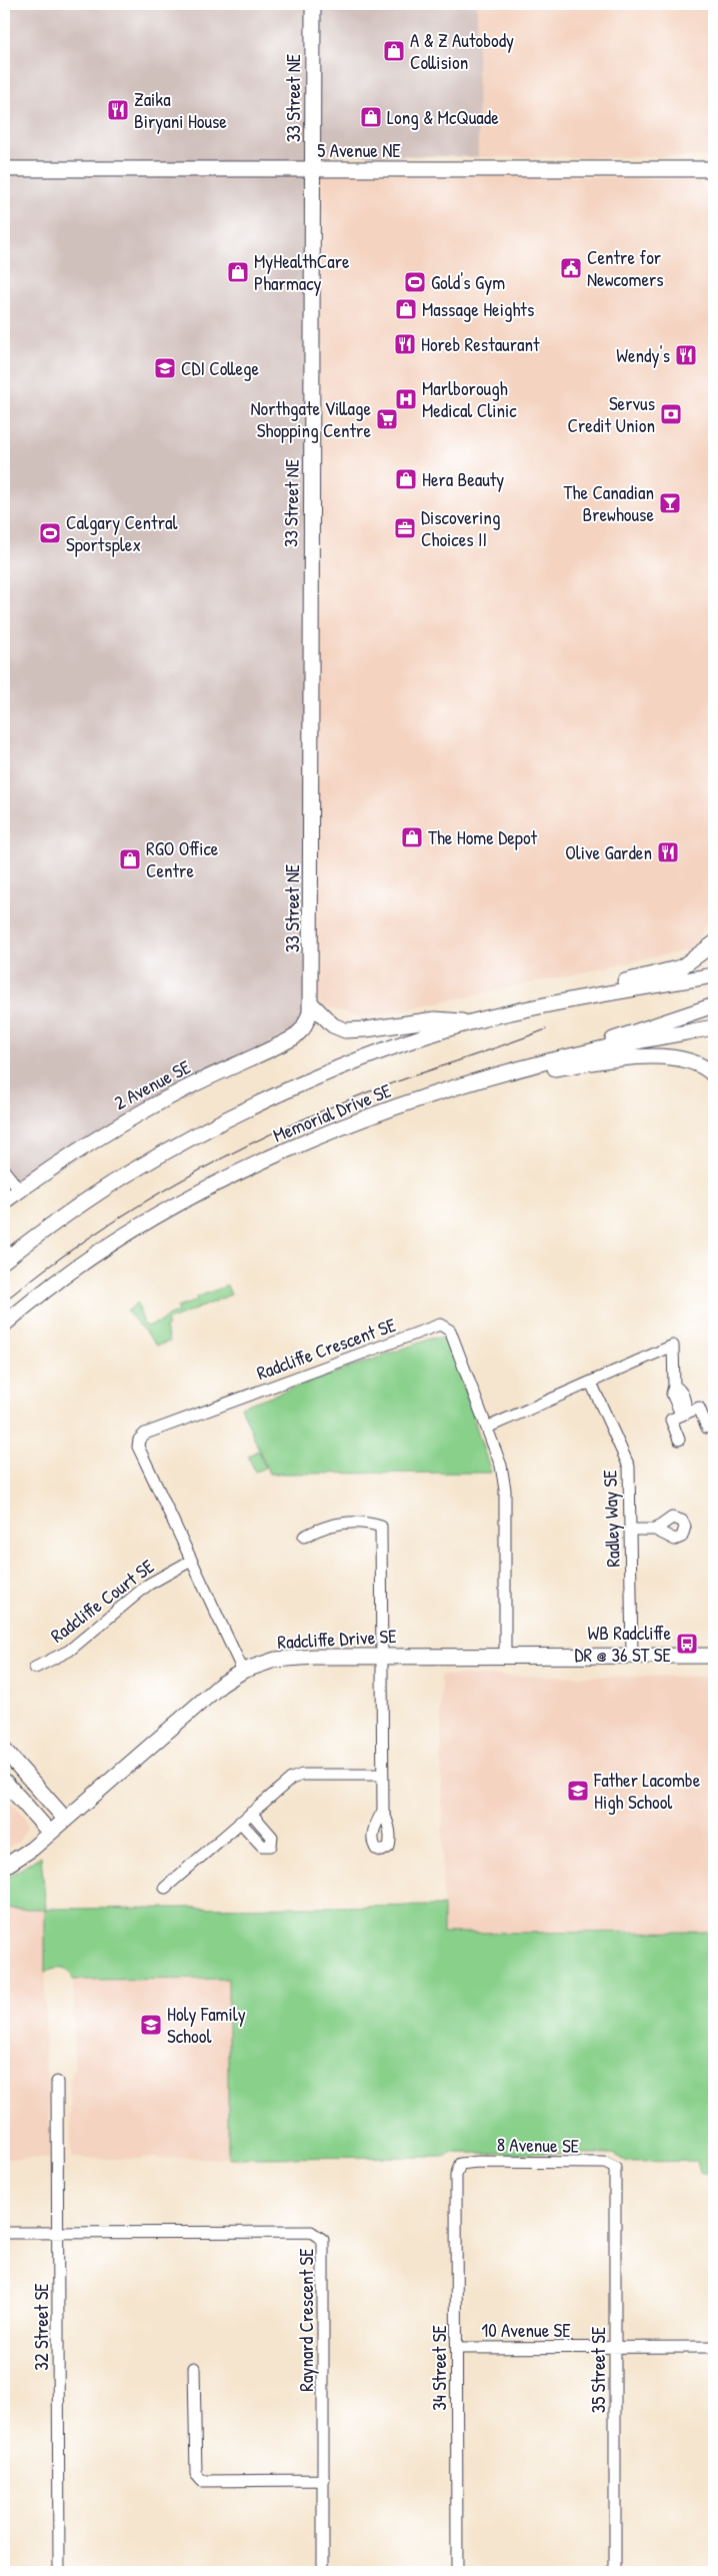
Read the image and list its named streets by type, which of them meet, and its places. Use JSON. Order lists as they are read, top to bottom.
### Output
{
  "streets": {
    "street": [
      "33 Street NE",
      "5 Avenue NE",
      "2 Avenue SE",
      "Memorial Drive SE",
      "Radcliffe Crescent SE",
      "Radley Way SE",
      "Radcliffe Court SE",
      "Radcliffe Drive SE",
      "8 Avenue SE",
      "Raynard Crescent SE",
      "32 Street SE",
      "10 Avenue SE",
      "34 Street SE",
      "35 Street SE"
    ]
  },
  "crossings": [
    ["33 Street NE", "5 Avenue NE"],
    ["33 Street NE", "2 Avenue SE"],
    ["Radcliffe Crescent SE", "Radcliffe Court SE"],
    ["Radcliffe Crescent SE", "Radcliffe Drive SE"],
    ["Radley Way SE", "Radcliffe Drive SE"],
    ["8 Avenue SE", "34 Street SE"],
    ["8 Avenue SE", "35 Street SE"],
    ["Raynard Crescent SE", "32 Street SE"],
    ["10 Avenue SE", "34 Street SE"],
    ["10 Avenue SE", "35 Street SE"]
  ],
  "places": {
    "shop": [
      "A & Z Autobody Collision",
      "Long & McQuade",
      "MyHealthCare Pharmacy",
      "Massage Heights",
      "Hera Beauty",
      "The Home Depot",
      "RGO Office Centre"
    ],
    "restaurant": [
      "Zaika Biryani House",
      "Horeb Restaurant",
      "Wendy's",
      "Olive Garden"
    ],
    "public building": ["Centre for Newcomers"],
    "sports": ["Gold's Gym", "Calgary Central Sportsplex"],
    "school or university": ["CDI College", "Father Lacombe High School", "Holy Family School"],
    "hospital": ["Marlborough Medical Clinic"],
    "bank": ["Servus Credit Union"],
    "supermarket": ["Northgate Village Shopping Centre"],
    "bar": ["The Canadian Brewhouse"],
    "office": ["Discovering Choices II"],
    "bus stop": ["WB Radcliffe DR @ 36 ST SE"]
  }
}
